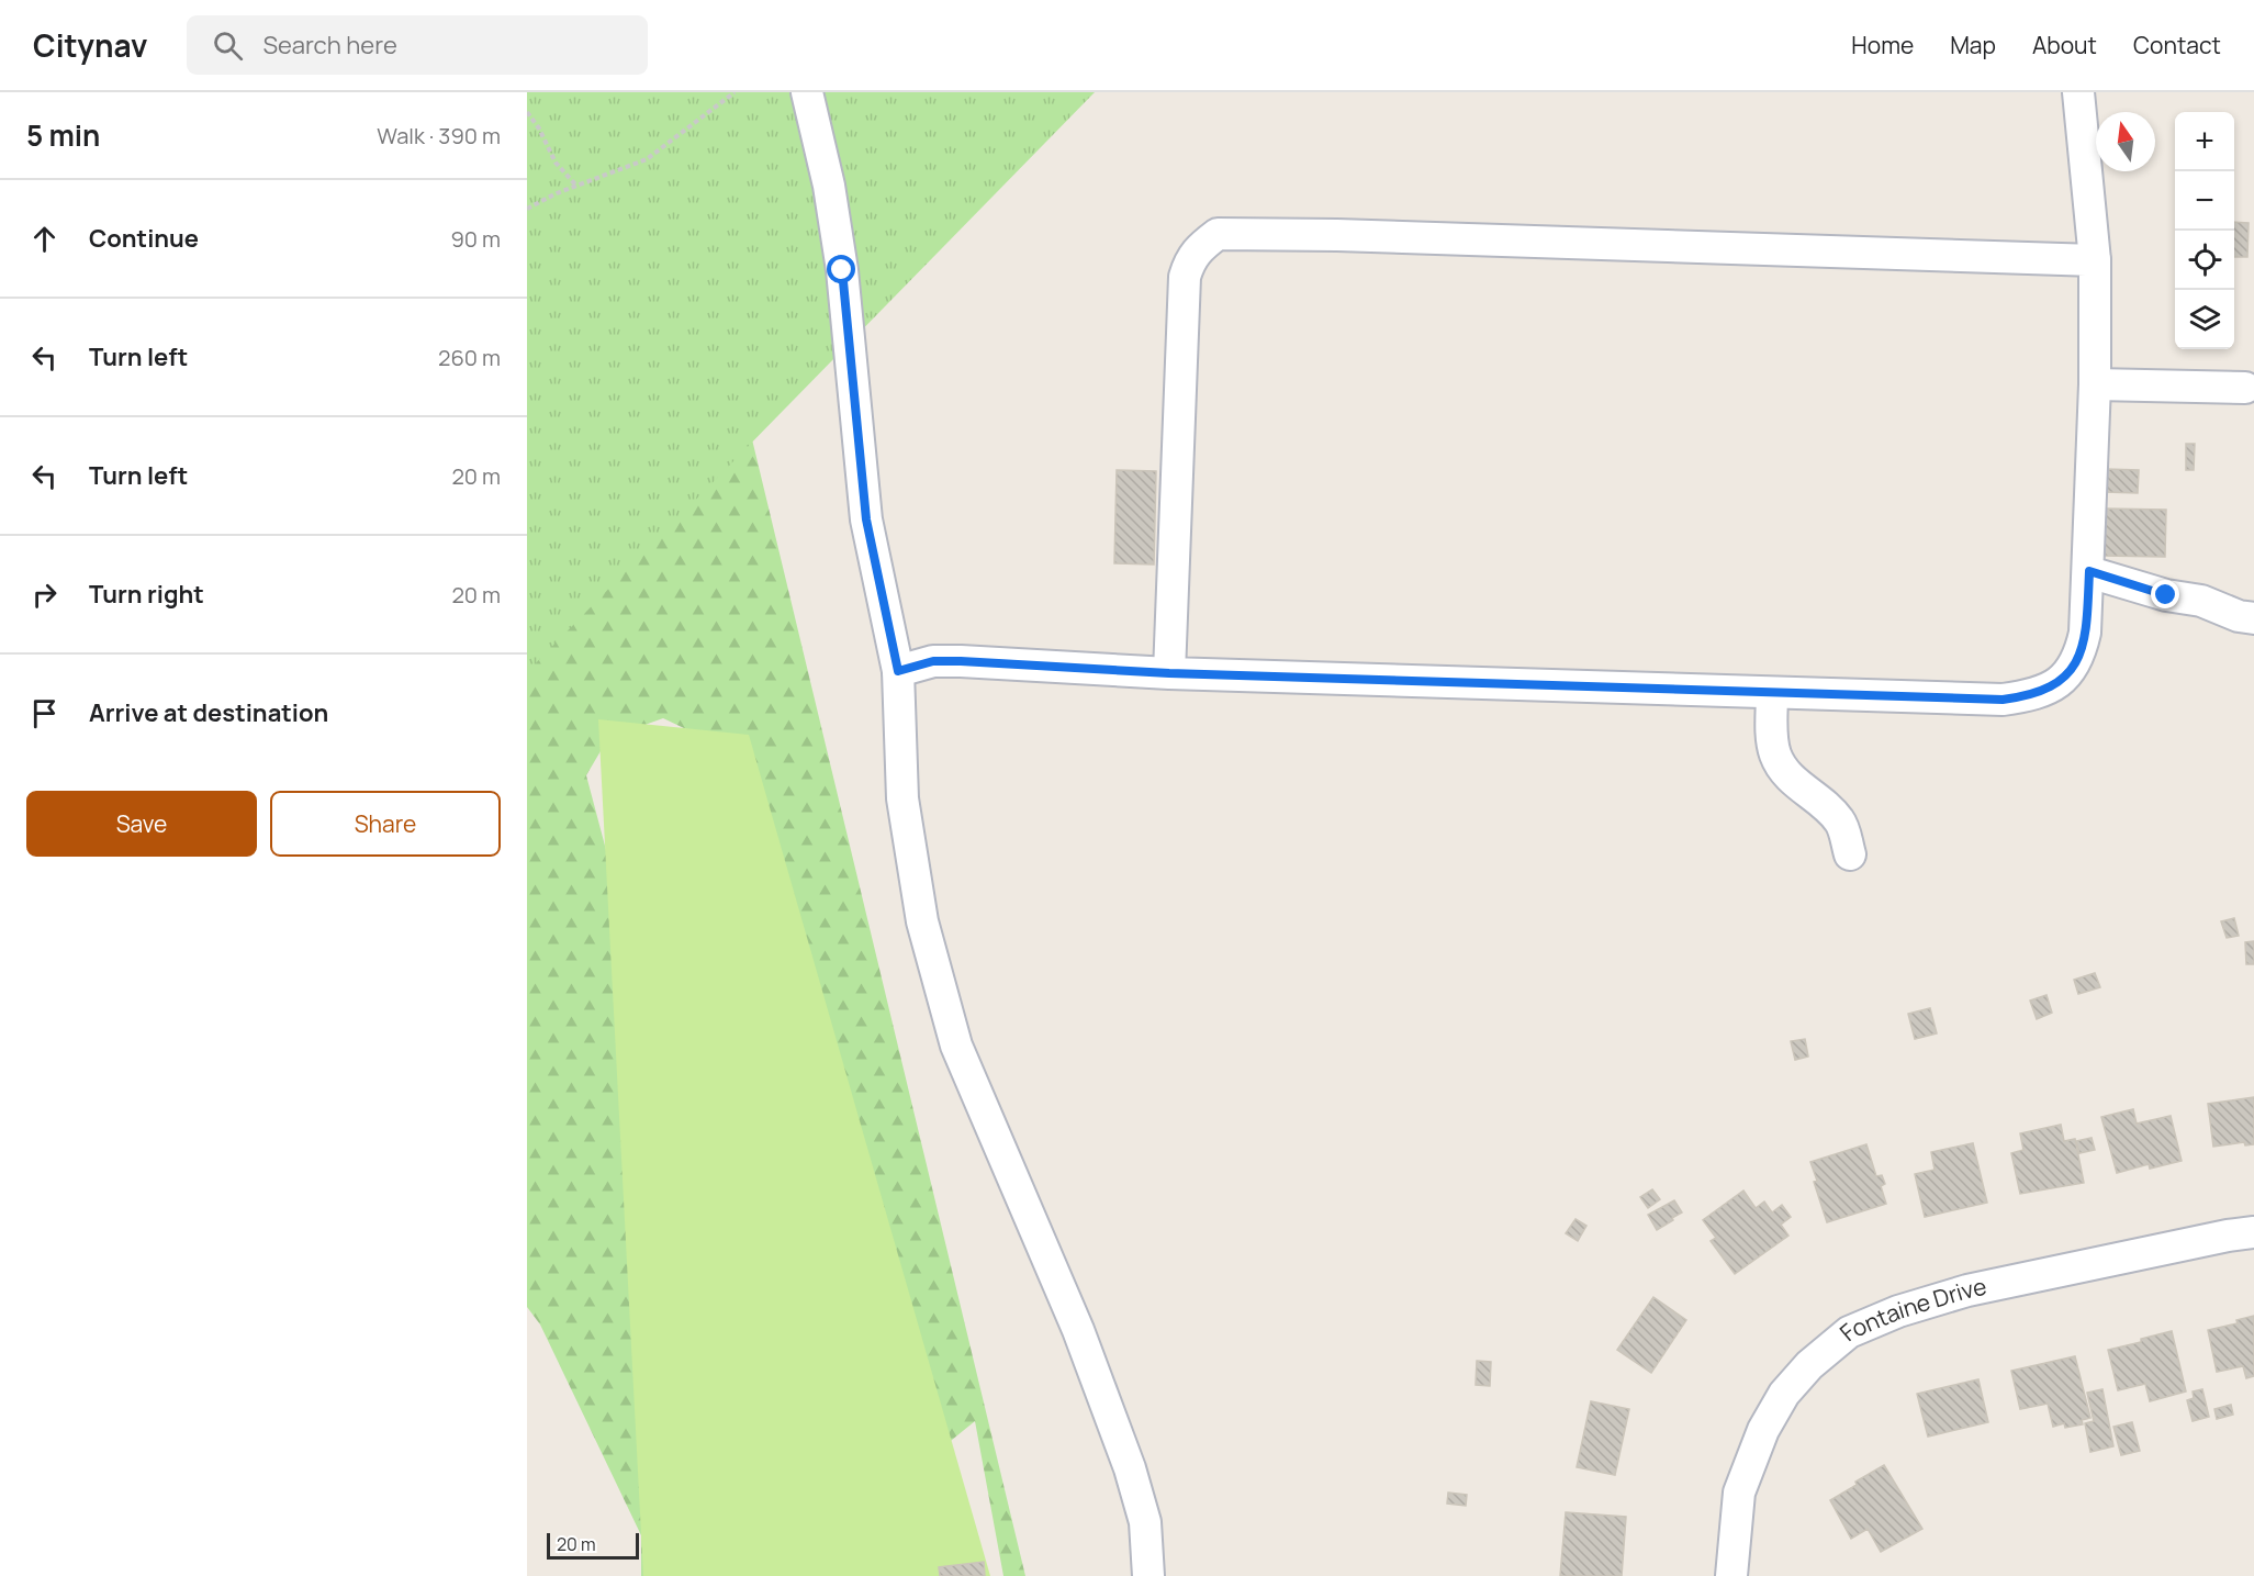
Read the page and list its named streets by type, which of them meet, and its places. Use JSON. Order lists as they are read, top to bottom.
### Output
{
  "streets": {
    "street": ["Fontaine Drive"]
  },
  "scale_bar": "20 m",
  "north": "top",
  "page": {
    "header": "Citynav",
    "search": "Search here",
    "nav": [
      "Home",
      "Map",
      "About",
      "Contact"
    ],
    "heading": ["5 min", "Walk · 390 m"],
    "map_buttons": ["+", "−"],
    "list": [
      ["Continue", "90 m"],
      ["Turn left", "260 m"],
      ["Turn left", "20 m"],
      ["Turn right", "20 m"],
      "Arrive at destination"
    ],
    "buttons": ["Save", "Share"],
    "scale": "20 m"
  }
}
